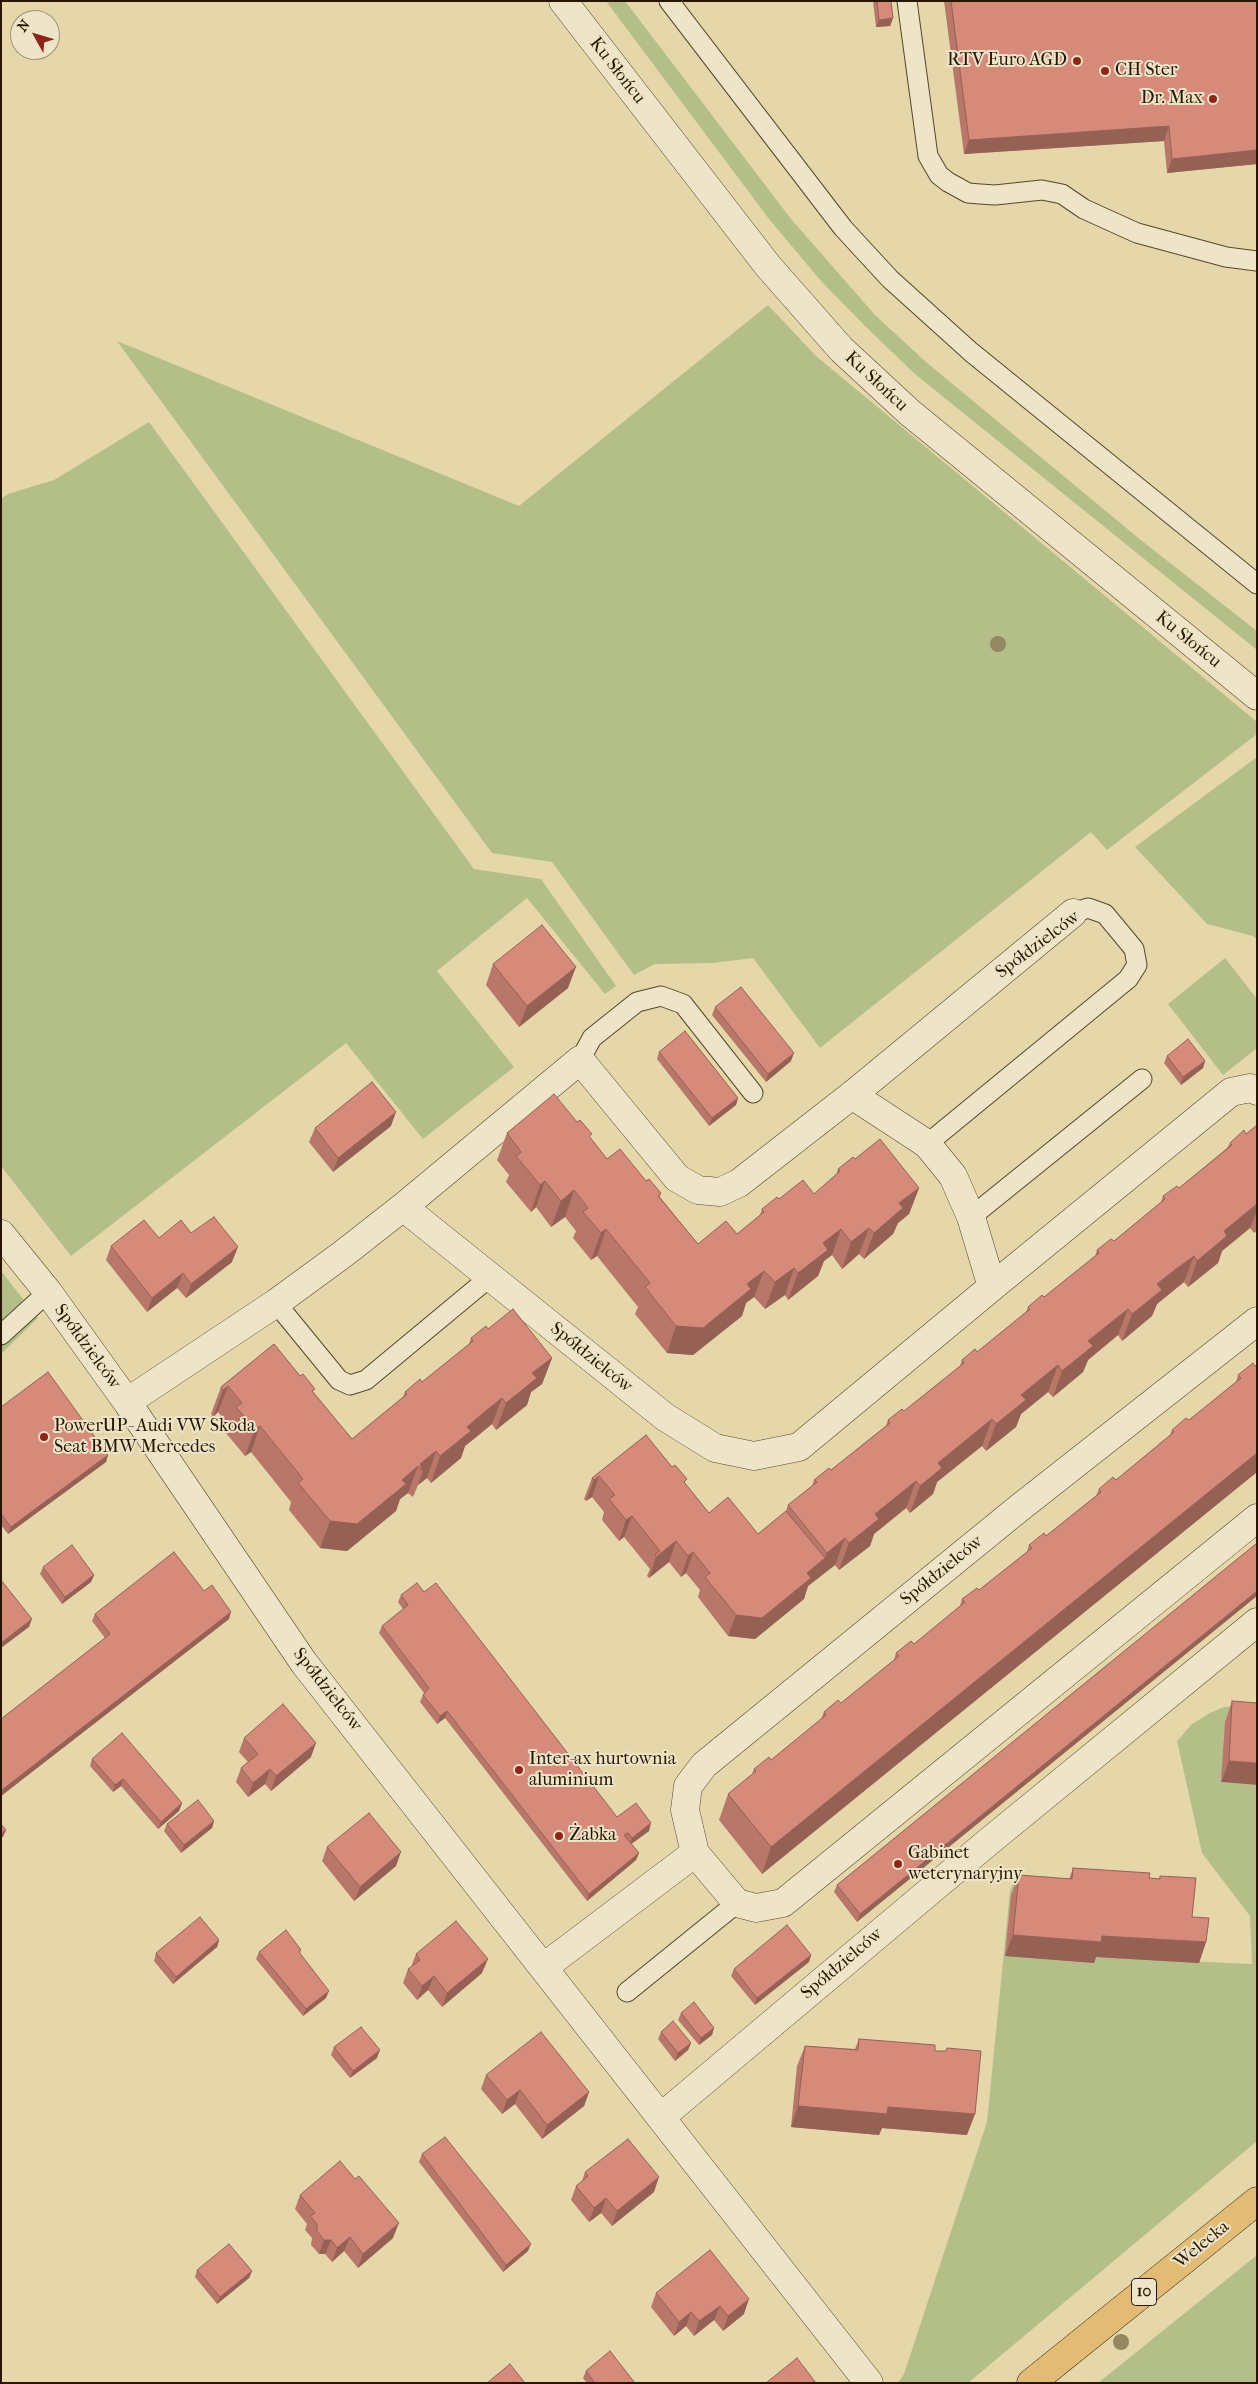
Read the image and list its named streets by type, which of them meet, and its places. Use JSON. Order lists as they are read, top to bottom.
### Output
{
  "streets": {
    "main road": ["Welecka", "10"],
    "street": ["Ku Słońcu", "Spółdzielców"]
  },
  "places": [
    "RTV Euro AGD",
    "CH Ster",
    "Dr. Max",
    "PowerUP- Audi VW Skoda Seat BMW Mercedes",
    "Inter-ax hurtownia aluminium",
    "Żabka",
    "Gabinet weterynaryjny"
  ],
  "north": "top left"
}
